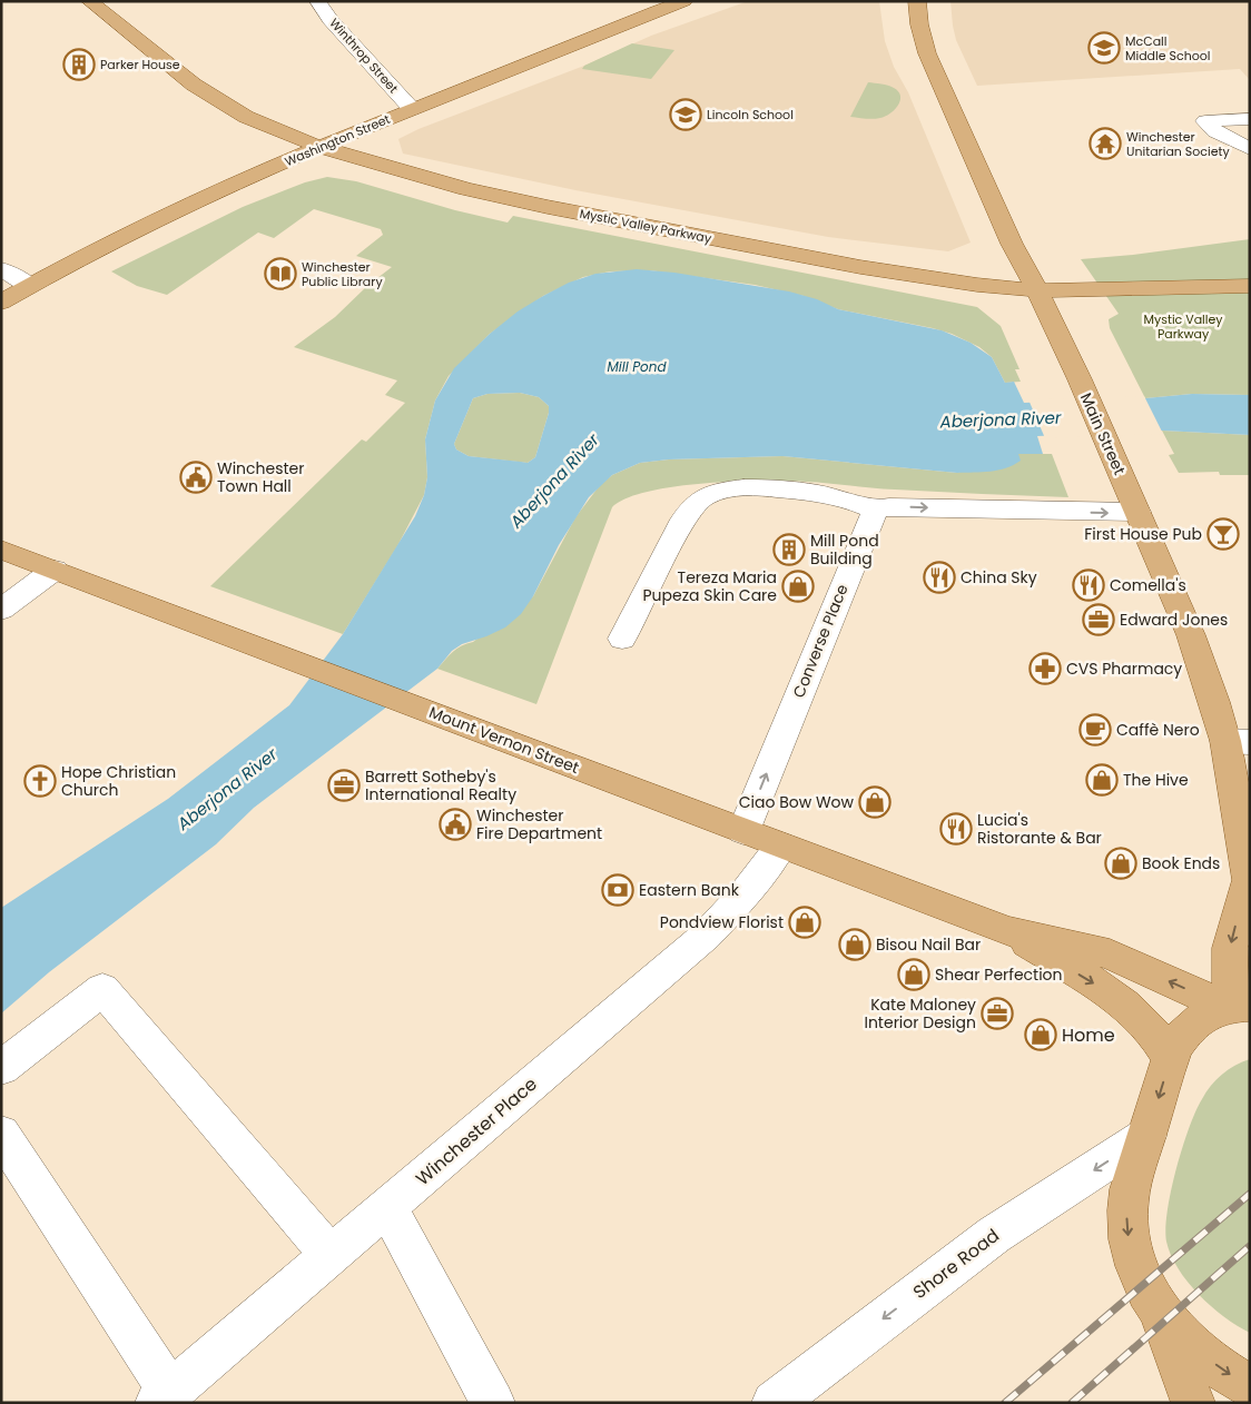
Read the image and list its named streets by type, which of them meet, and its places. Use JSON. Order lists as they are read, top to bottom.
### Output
{
  "streets": {
    "main road": [
      "Washington Street",
      "Mystic Valley Parkway",
      "Main Street",
      "Mount Vernon Street"
    ],
    "street": [
      "Winthrop Street",
      "Converse Place",
      "Winchester Place",
      "Shore Road"
    ]
  },
  "crossings": [
    ["Winthrop Street", "Washington Street"],
    ["Washington Street", "Mystic Valley Parkway"],
    ["Mystic Valley Parkway", "Main Street"],
    ["Main Street", "Mount Vernon Street"],
    ["Converse Place", "Mount Vernon Street"],
    ["Mount Vernon Street", "Winchester Place"]
  ],
  "one_way": ["Converse Place", "Shore Road"],
  "water": ["Mill Pond", "Aberjona River"],
  "parks": ["Mystic Valley Parkway"],
  "places": {
    "school or university": ["McCall Middle School", "Lincoln School"],
    "building": ["Parker House", "Mill Pond Building"],
    "temple": ["Winchester Unitarian Society"],
    "library": ["Winchester Public Library"],
    "public building": ["Winchester Town Hall", "Winchester Fire Department"],
    "bar": ["First House Pub"],
    "restaurant": ["China Sky", "Comella's", "Lucia's Ristorante & Bar"],
    "shop": [
      "Tereza Maria Pupeza Skin Care",
      "The Hive",
      "Ciao Bow Wow",
      "Book Ends",
      "Pondview Florist",
      "Bisou Nail Bar",
      "Shear Perfection",
      "Home"
    ],
    "office": ["Edward Jones", "Barrett Sotheby's International Realty", "Kate Maloney Interior Design"],
    "pharmacy": ["CVS Pharmacy"],
    "cafe": ["Caffè Nero"],
    "church": ["Hope Christian Church"],
    "bank": ["Eastern Bank"]
  }
}
